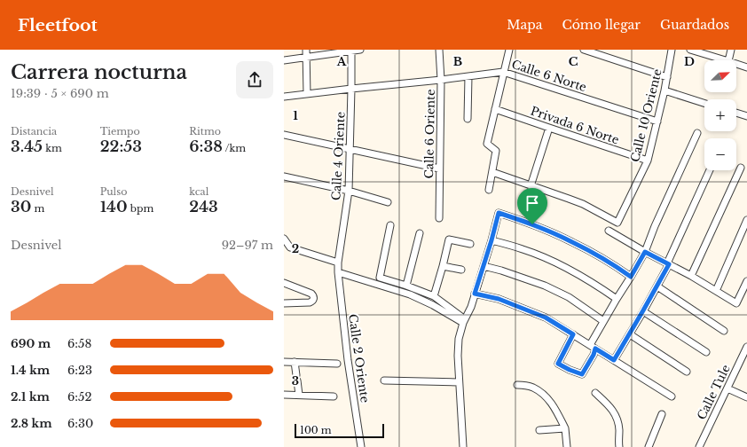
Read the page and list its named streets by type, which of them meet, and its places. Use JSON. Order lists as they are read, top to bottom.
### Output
{
  "streets": {
    "street": [
      "Calle 6 Norte",
      "Calle 10 Oriente",
      "Privada 6 Norte",
      "Calle 6 Oriente",
      "Calle 4 Oriente",
      "Calle 2 Oriente",
      "Calle Tule"
    ]
  },
  "crossings": [
    ["Calle 6 Norte", "Calle 10 Oriente"],
    ["Calle 6 Norte", "Calle 6 Oriente"],
    ["Calle 6 Norte", "Calle 4 Oriente"],
    ["Calle 10 Oriente", "Privada 6 Norte"],
    ["Calle 4 Oriente", "Calle 2 Oriente"]
  ],
  "scale_bar": "100 m",
  "north": "top right",
  "page": {
    "header": "Fleetfoot",
    "nav": ["Mapa", "Cómo llegar", "Guardados"],
    "heading": ["Carrera nocturna", "19:39 · 5 × 690 m"],
    "map_buttons": ["+", "−"],
    "stats": [
      ["Distancia", "3.45 km"],
      ["Tiempo", "22:53"],
      ["Ritmo", "6:38 /km"],
      ["Desnivel", "30 m"],
      ["Pulso", "140 bpm"],
      ["kcal", "243"]
    ],
    "chart": ["Desnivel", "92–97 m"],
    "list": [
      {
        "name": "690 m",
        "note": "6:58"
      },
      {
        "name": "1.4 km",
        "note": "6:23"
      },
      {
        "name": "2.1 km",
        "note": "6:52"
      },
      {
        "name": "2.8 km",
        "note": "6:30"
      }
    ],
    "scale": "100 m"
  },
  "grid": {
    "columns": [
      "A",
      "B",
      "C",
      "D"
    ],
    "rows": ["1", "2", "3"]
  }
}
